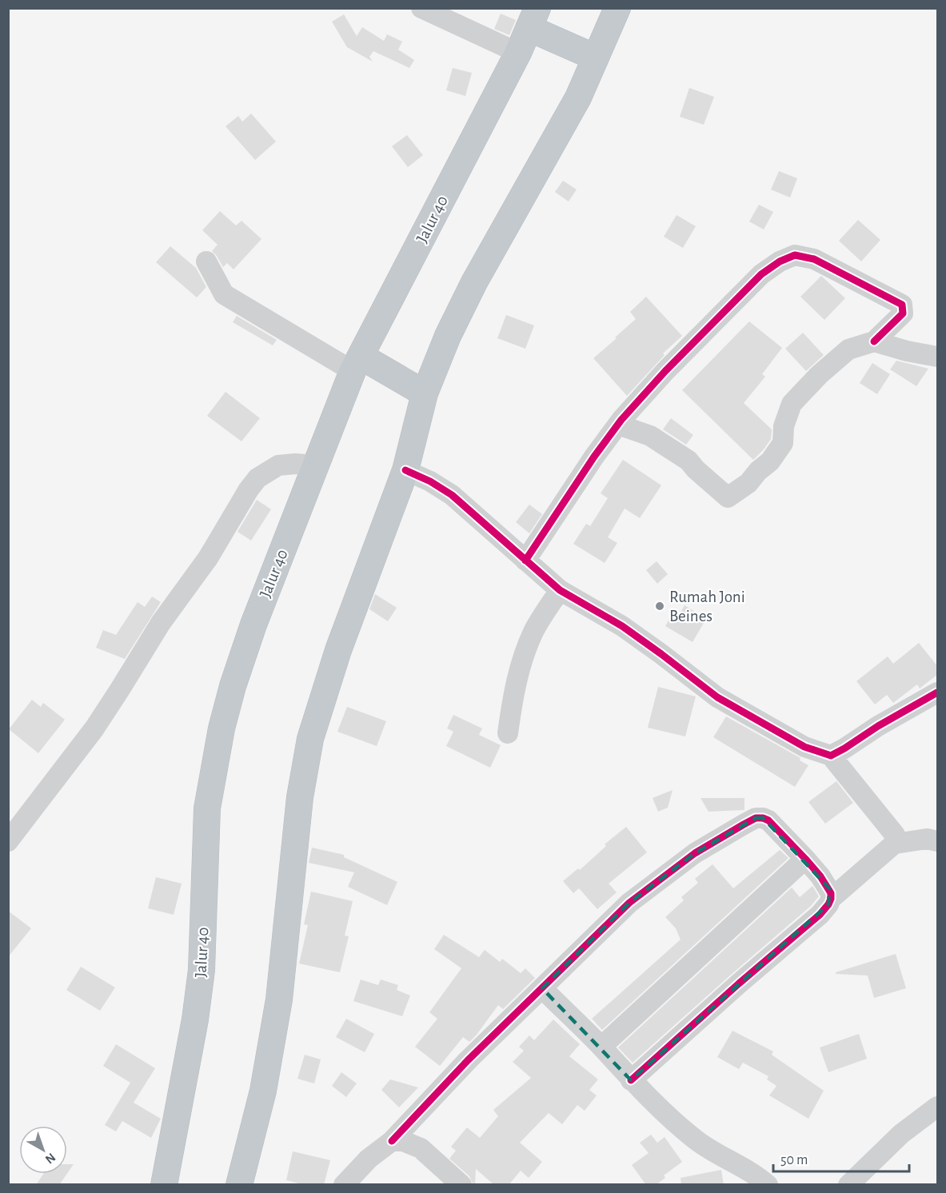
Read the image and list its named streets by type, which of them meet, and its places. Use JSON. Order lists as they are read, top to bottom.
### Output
{
  "streets": {
    "highway": ["Jalur 40"]
  },
  "places": ["Rumah Joni Beines"],
  "scale_bar": "50 m",
  "north": "bottom right"
}
